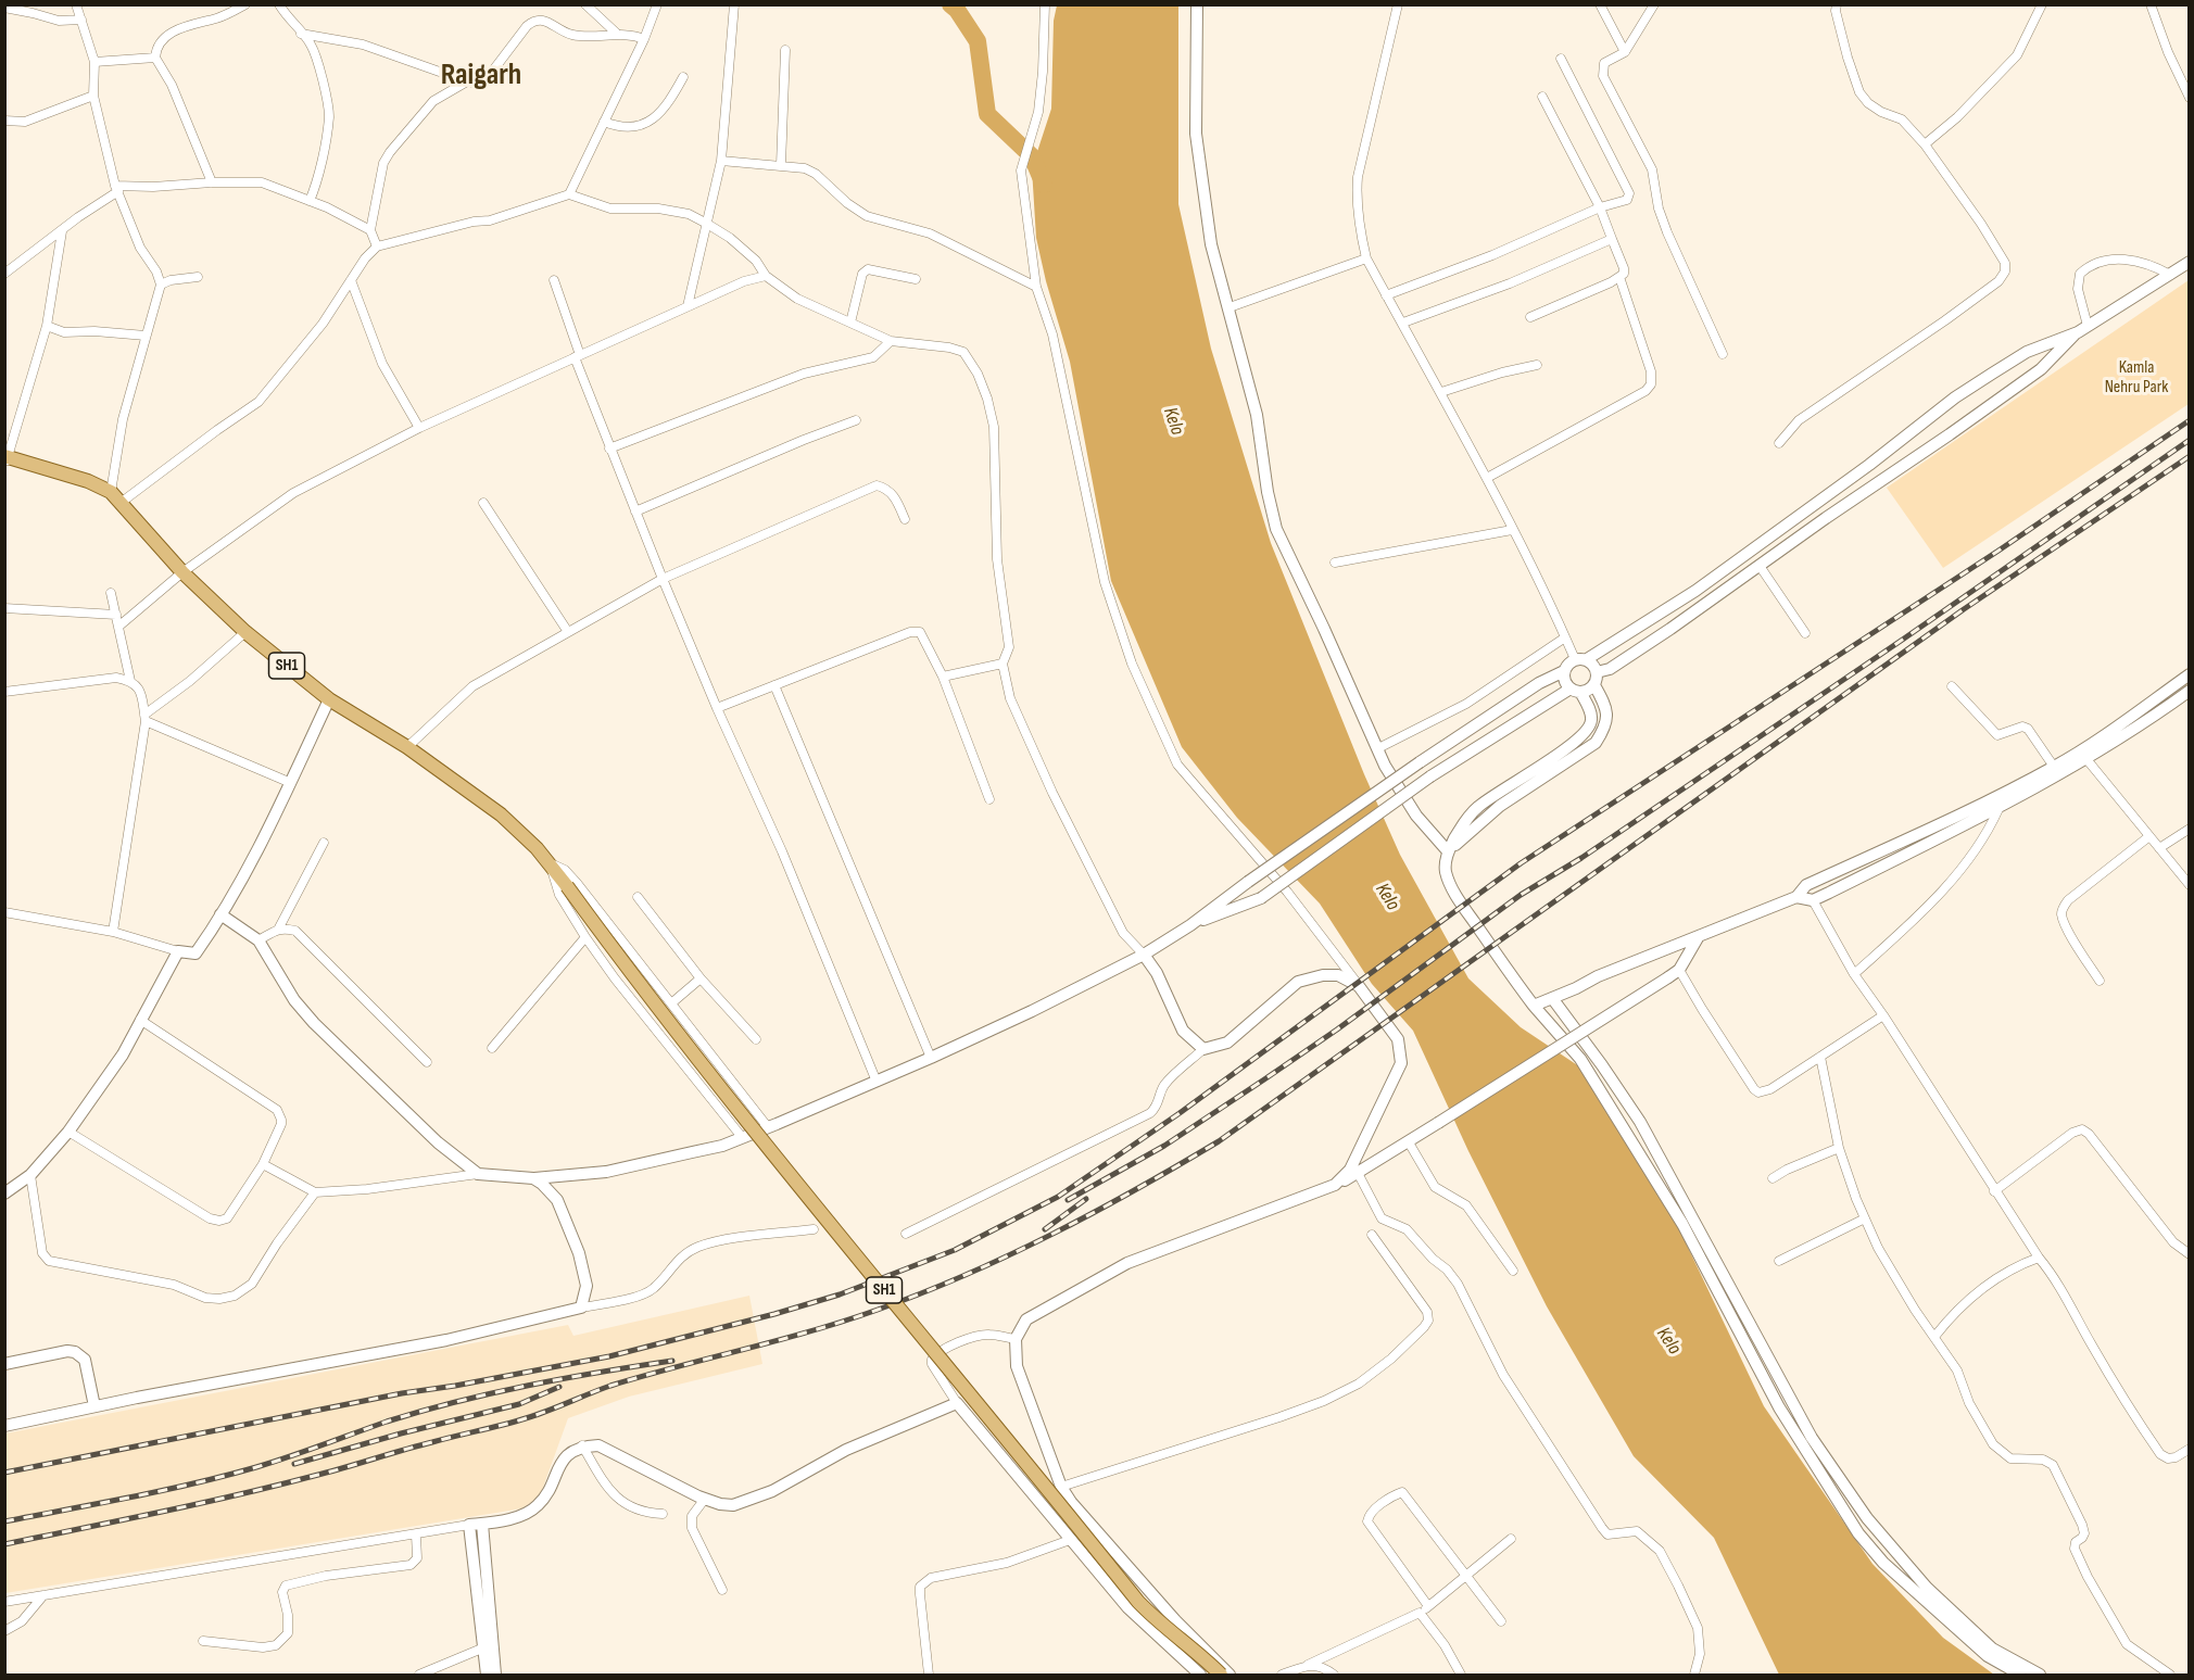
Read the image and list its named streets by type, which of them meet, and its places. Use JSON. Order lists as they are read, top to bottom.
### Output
{
  "streets": {
    "main road": ["SH1"]
  },
  "districts": ["Raigarh"],
  "water": ["Kelo"],
  "parks": ["Kamla Nehru Park"]
}
